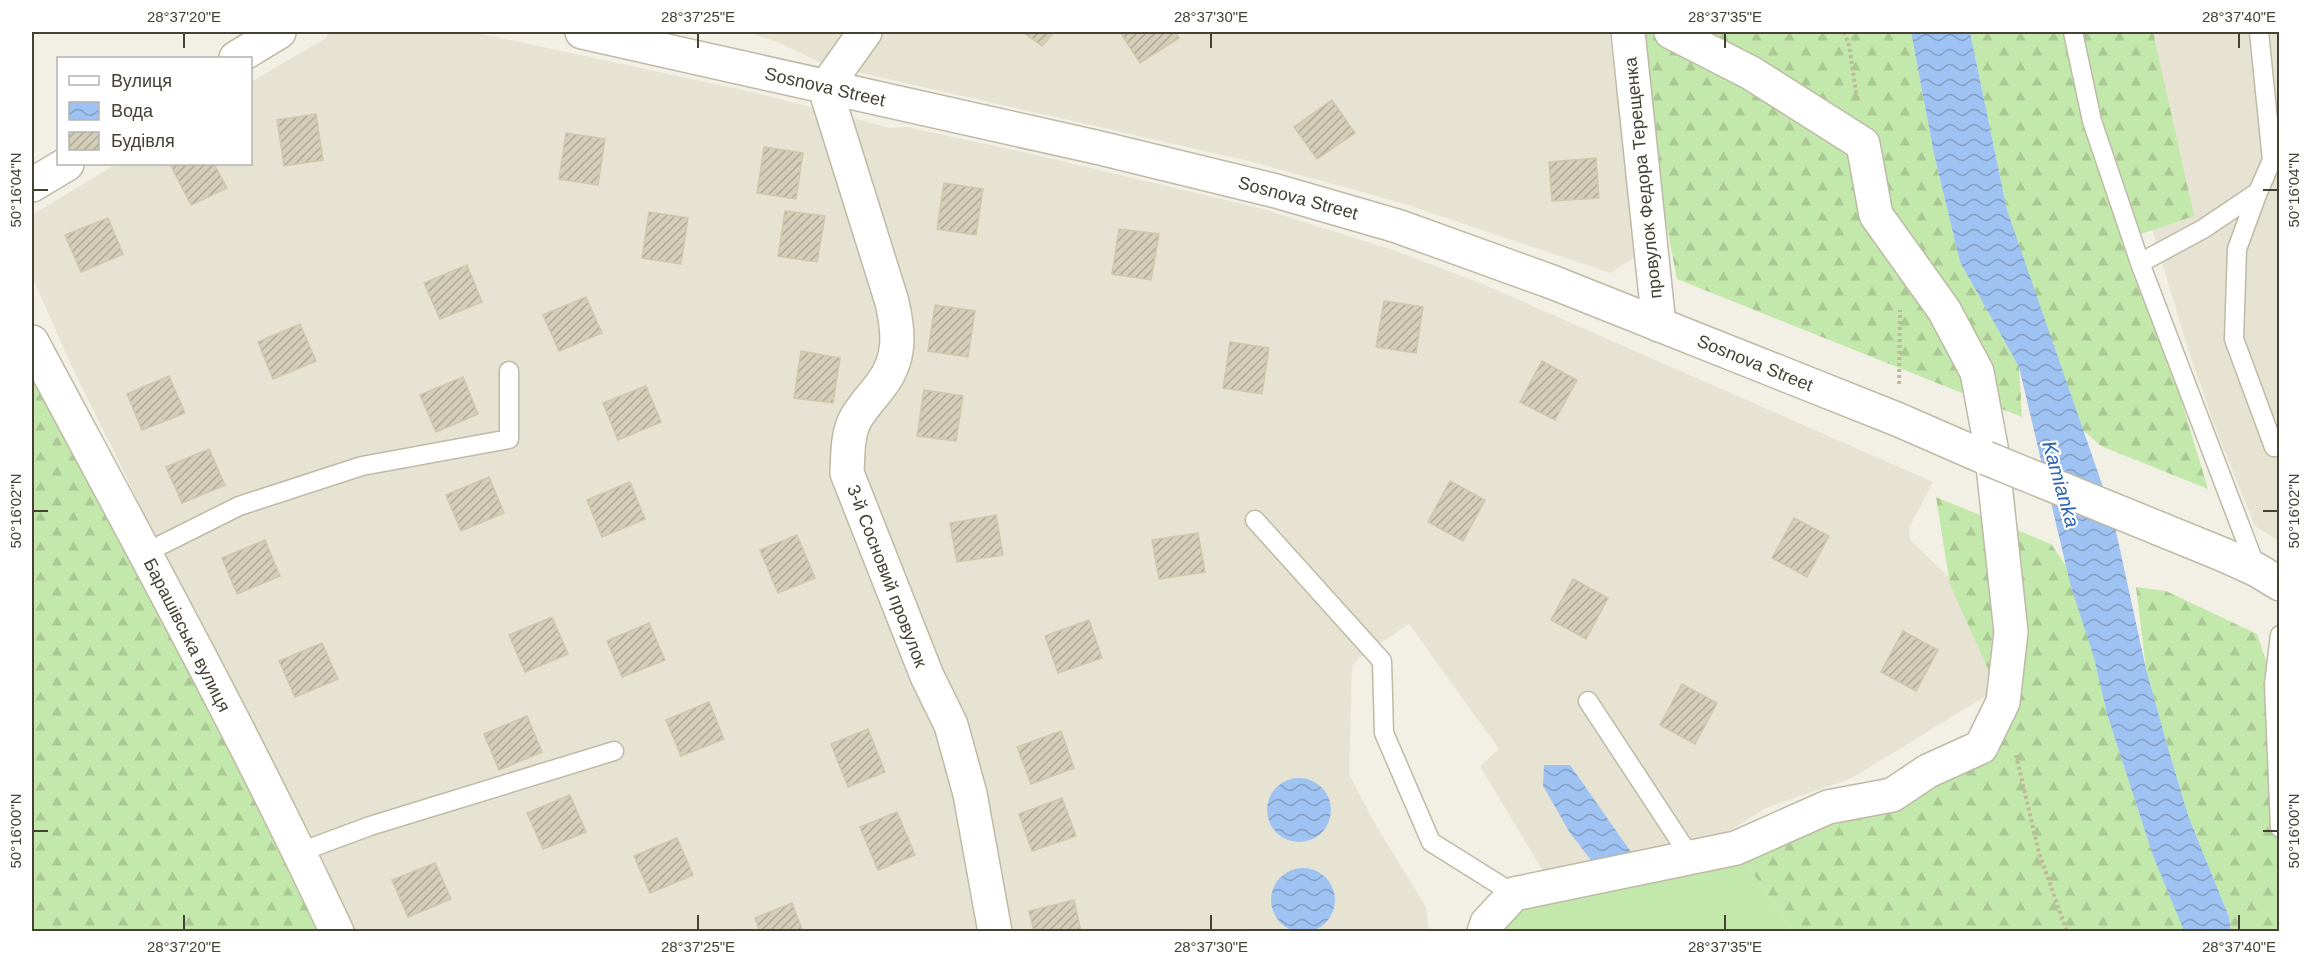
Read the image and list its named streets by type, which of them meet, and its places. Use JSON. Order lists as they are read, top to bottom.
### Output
{
  "streets": {
    "street": [
      "Sosnova Street",
      "провулок Федора Терещенка",
      "3-й Сосновий провулок",
      "Барашівська вулиця"
    ]
  },
  "crossings": [
    ["Sosnova Street", "провулок Федора Терещенка"],
    ["Sosnova Street", "3-й Сосновий провулок"]
  ],
  "water": ["Kamianka"],
  "legend": ["Вулиця", "Вода", "Будівля"],
  "coordinates": [
    "28°37'20\"E",
    "28°37'25\"E",
    "28°37'30\"E",
    "28°37'35\"E",
    "28°37'40\"E",
    "50°16'04\"N",
    "50°16'02\"N",
    "50°16'00\"N"
  ]
}
